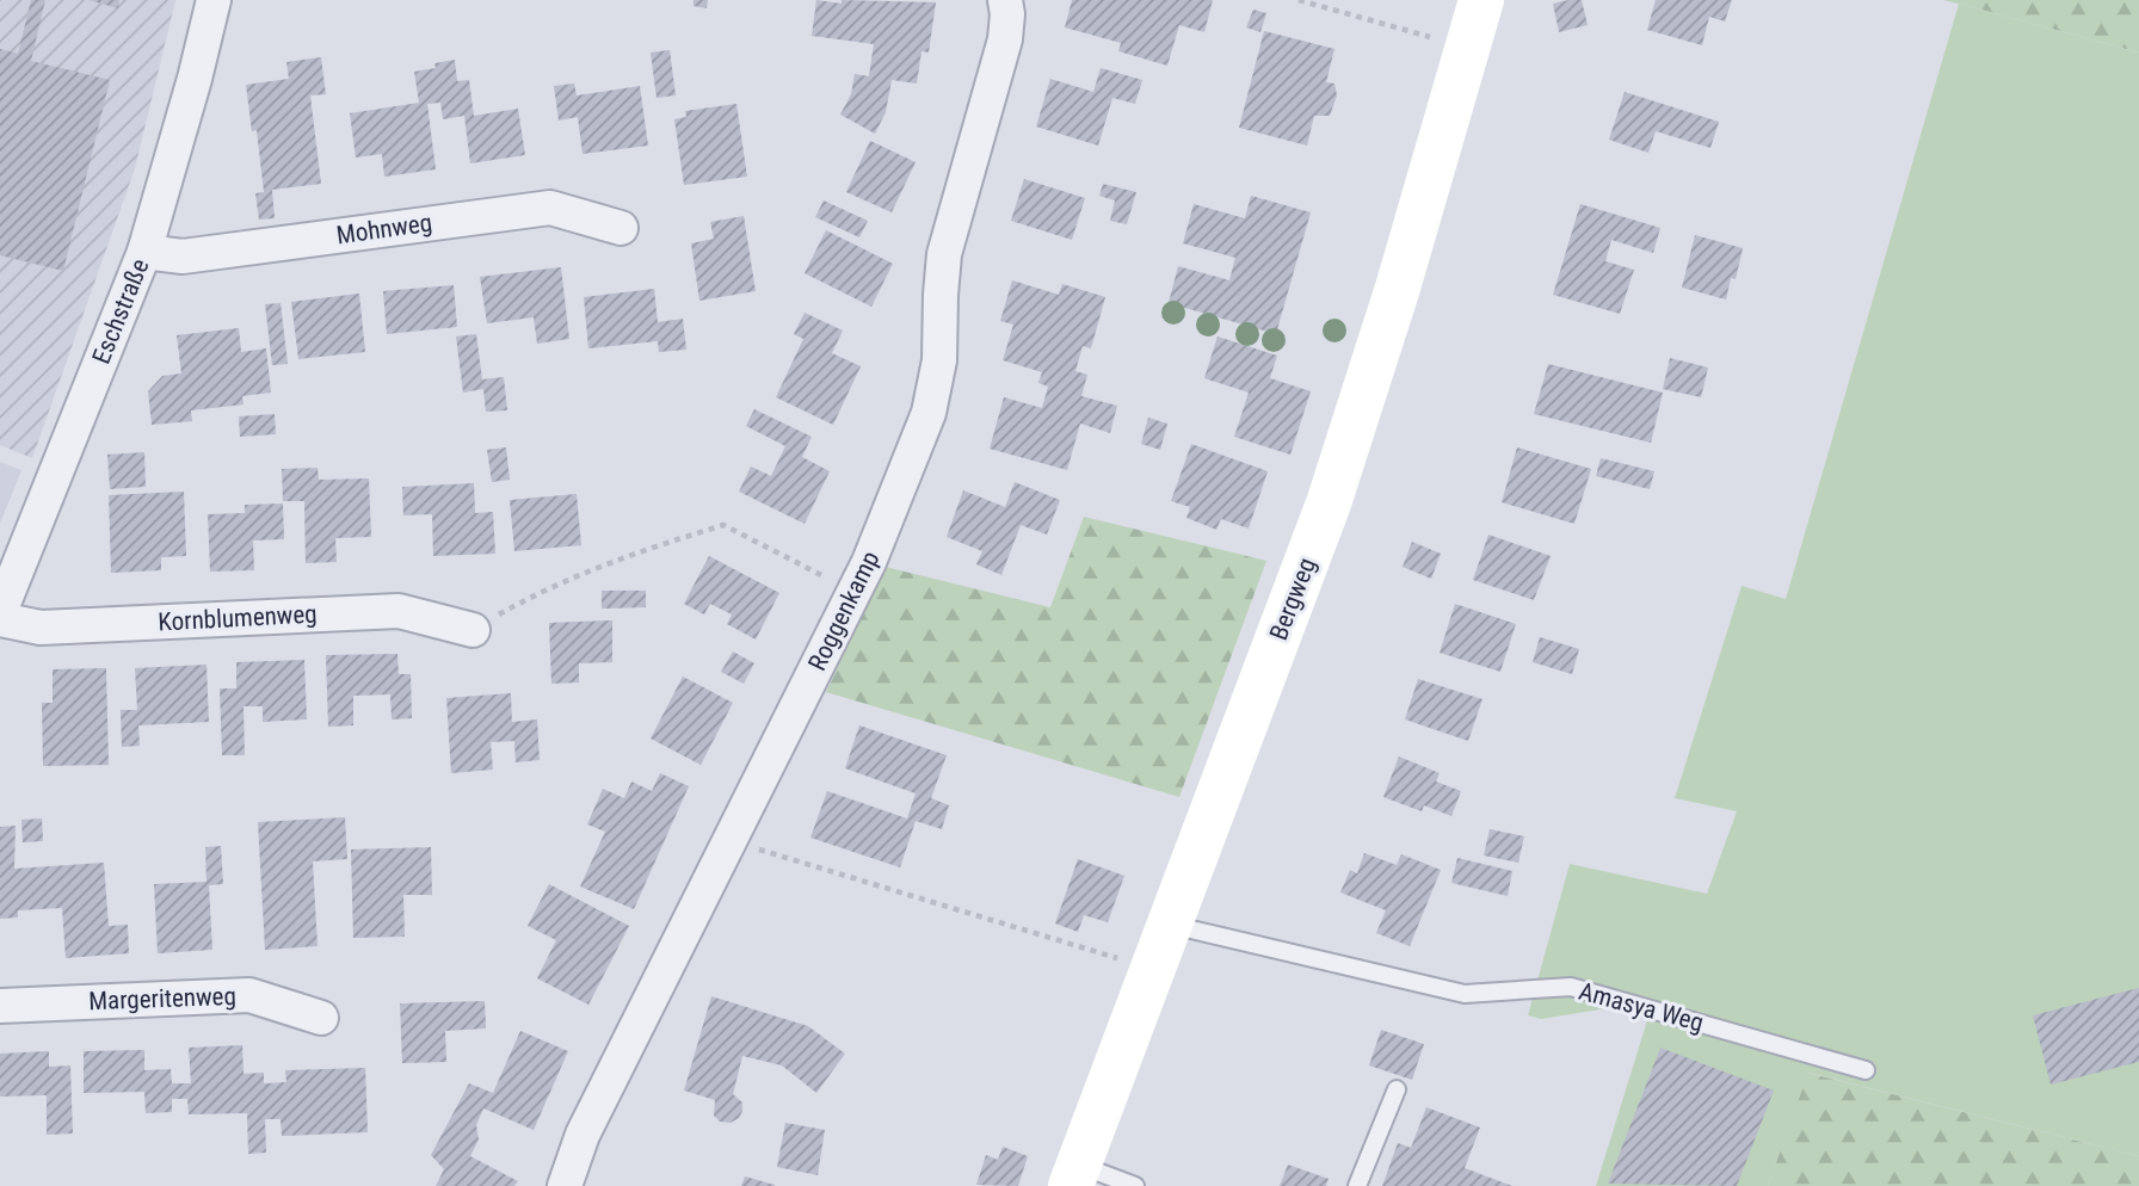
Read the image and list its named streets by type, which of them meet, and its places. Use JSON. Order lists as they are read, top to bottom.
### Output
{
  "streets": {
    "main road": ["Bergweg"],
    "street": [
      "Mohnweg",
      "Eschstraße",
      "Roggenkamp",
      "Kornblumenweg",
      "Margeritenweg"
    ],
    "lane": ["Amasya Weg"]
  },
  "crossings": [
    ["Mohnweg", "Eschstraße"],
    ["Bergweg", "Amasya Weg"]
  ]
}
